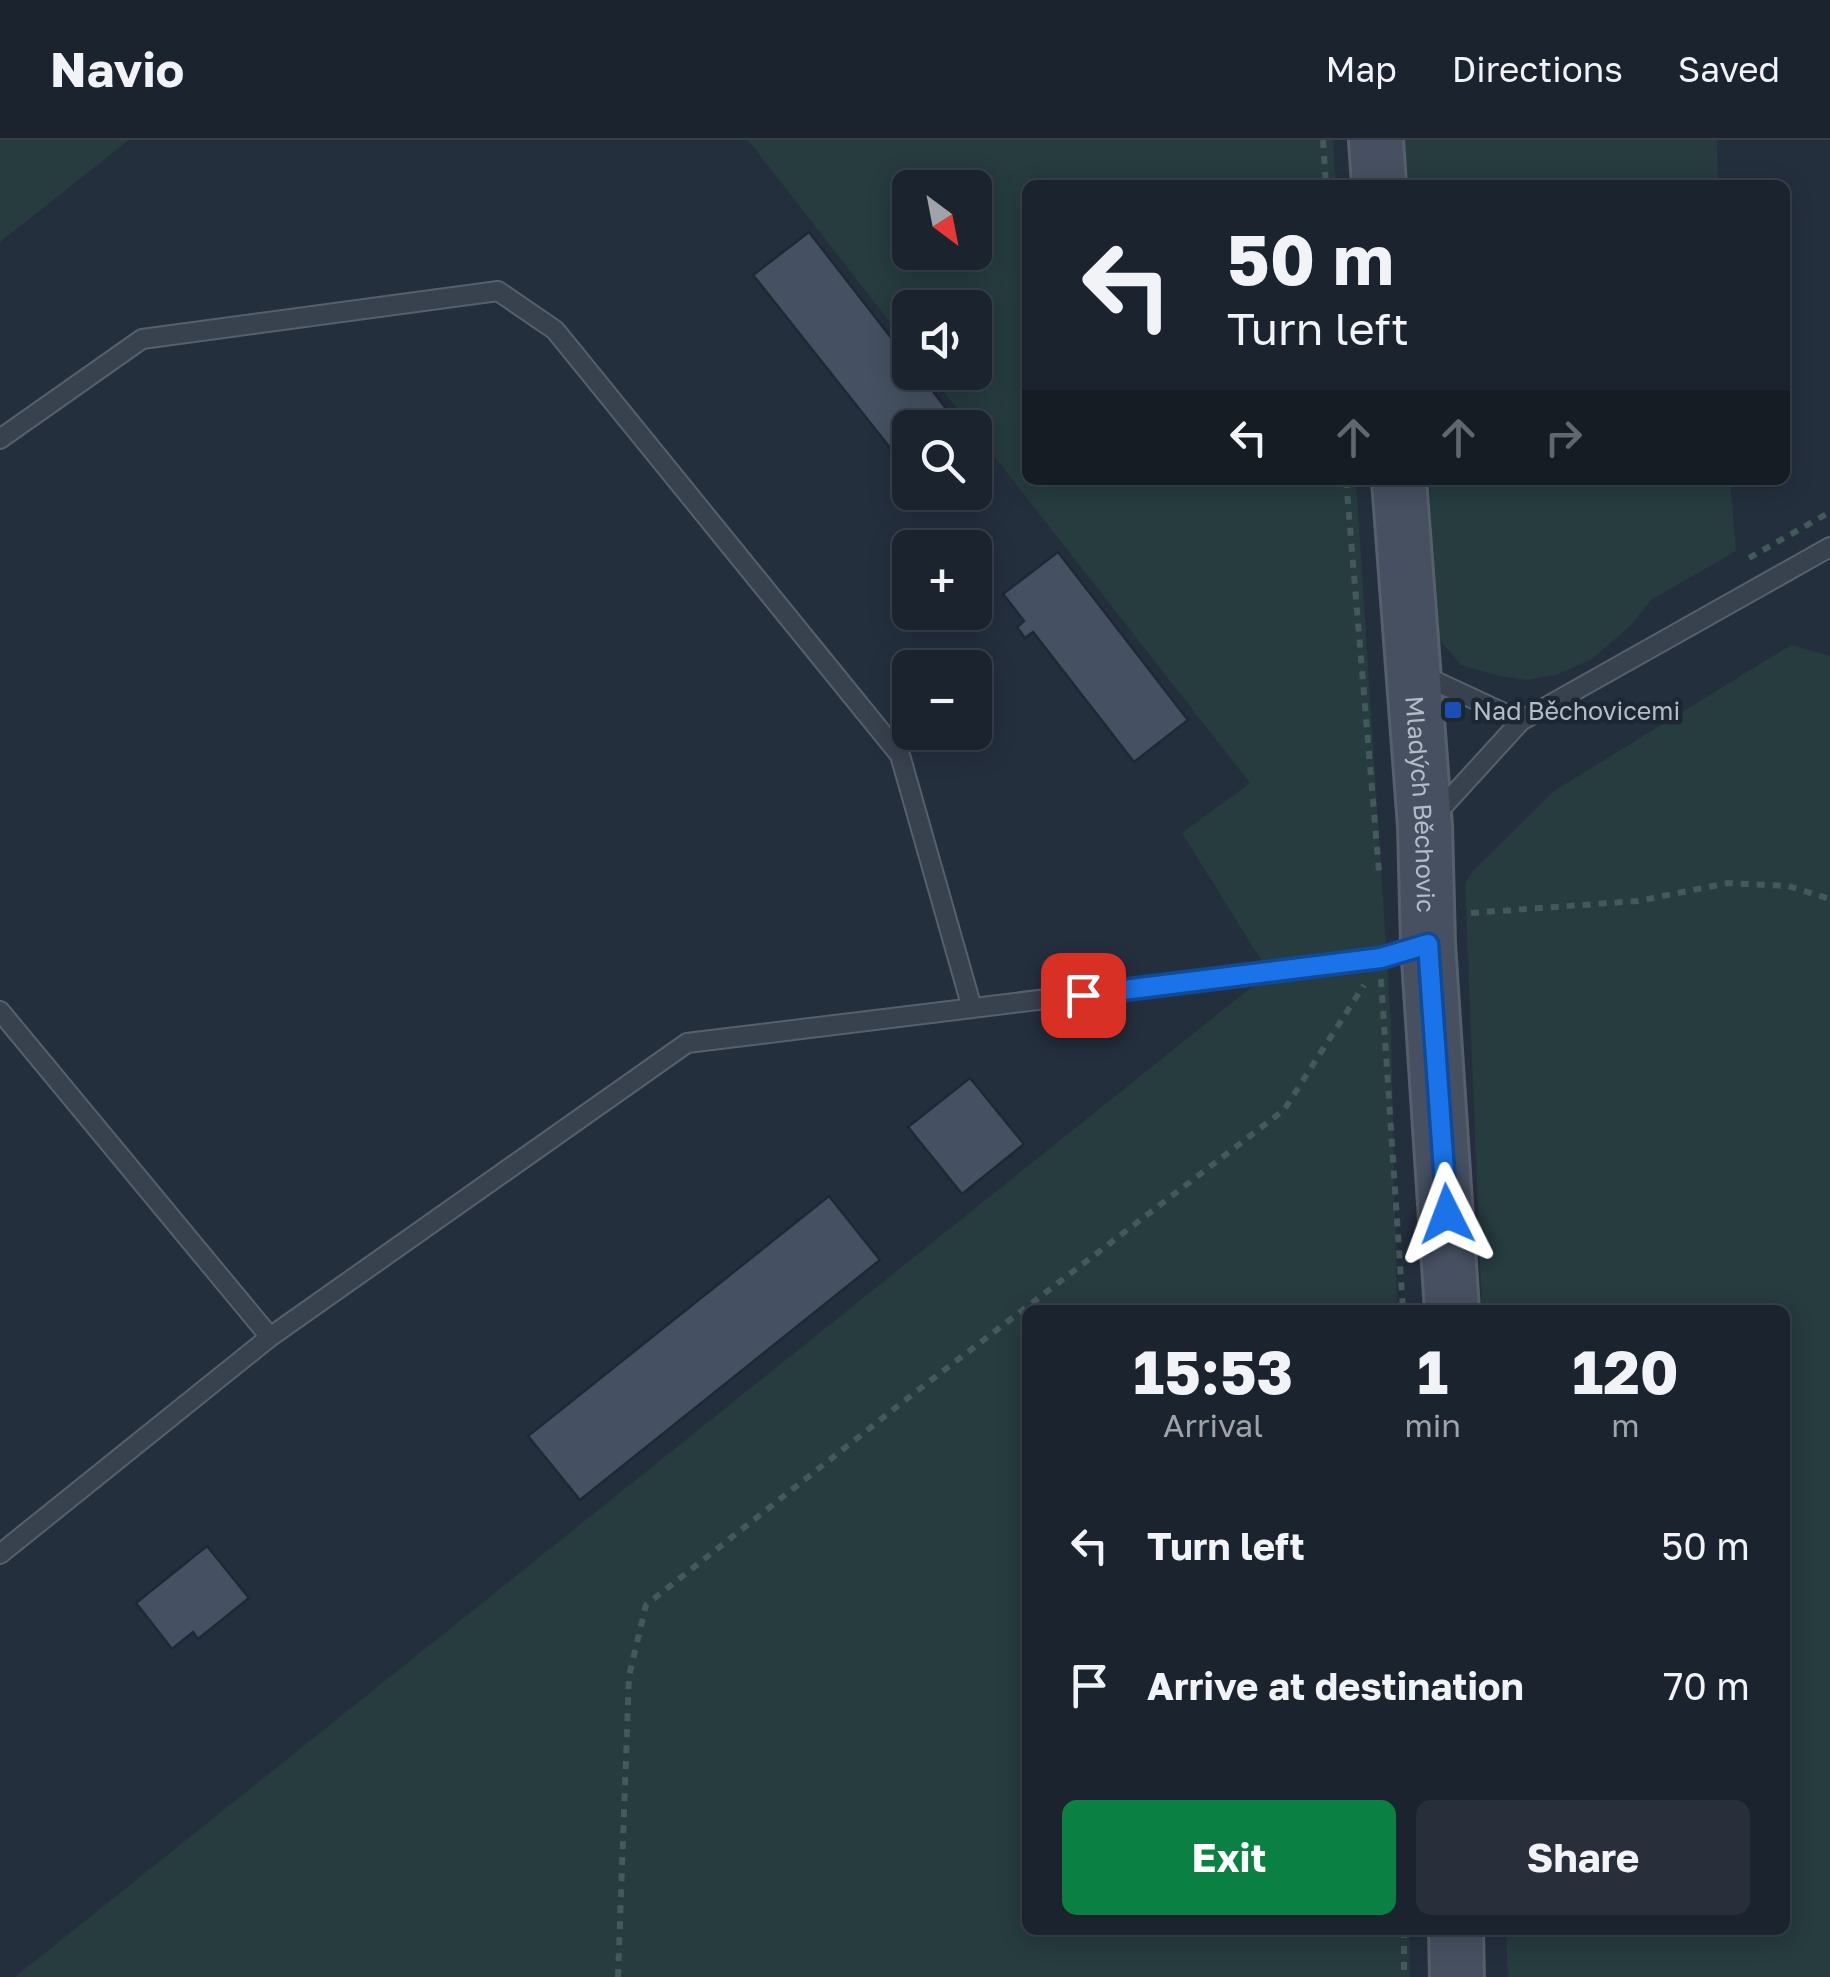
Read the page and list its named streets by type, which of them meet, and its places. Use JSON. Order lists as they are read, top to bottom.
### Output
{
  "streets": {
    "street": ["Mladých Běchovic"]
  },
  "places": {
    "transit": ["Nad Běchovicemi"]
  },
  "north": "bottom right",
  "page": {
    "header": "Navio",
    "nav": ["Map", "Directions", "Saved"],
    "map_buttons": ["+", "−"],
    "turn": ["50 m", "Turn left"],
    "eta": [
      "15:53",
      "Arrival",
      "1",
      "min",
      "120",
      "m"
    ],
    "list": [
      {
        "name": "Turn left",
        "value": "50 m"
      },
      {
        "name": "Arrive at destination",
        "value": "70 m"
      }
    ],
    "buttons": ["Exit", "Share"]
  }
}
